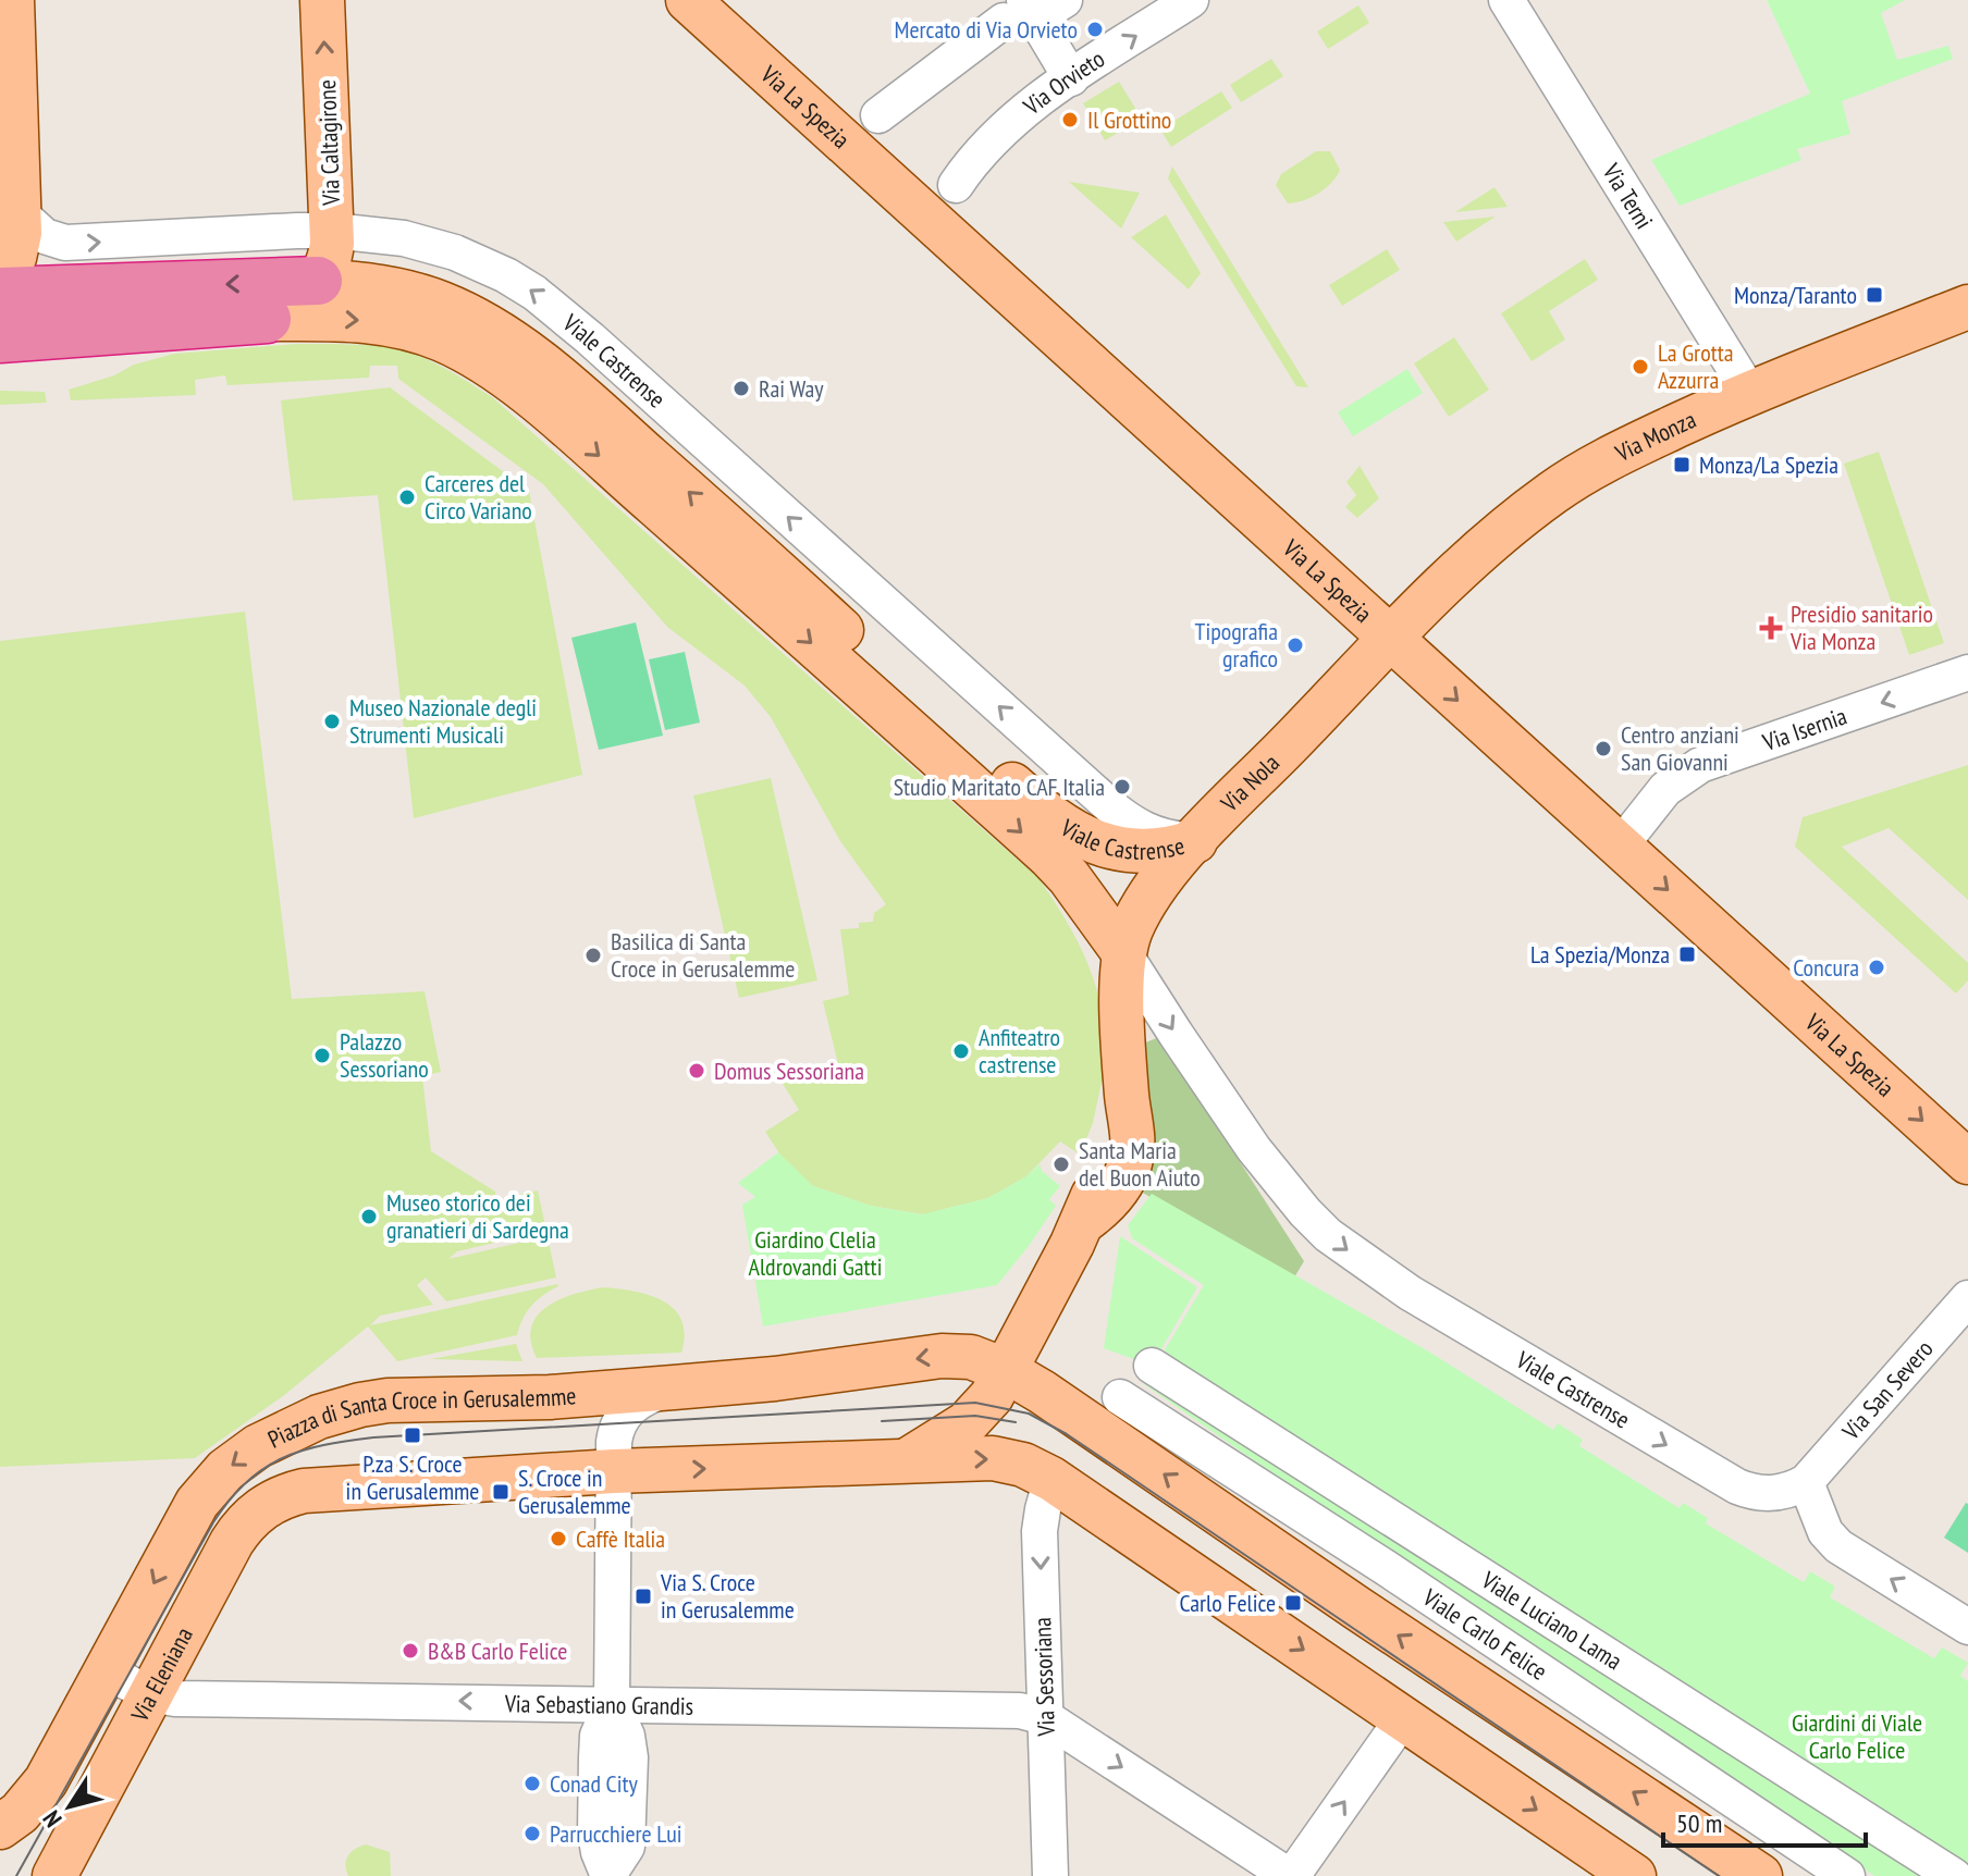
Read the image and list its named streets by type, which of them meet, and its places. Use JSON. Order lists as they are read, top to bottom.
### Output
{
  "streets": {
    "highway": ["Viale Castrense"],
    "main road": [
      "Via La Spezia",
      "Via Caltagirone",
      "Via Monza",
      "Via Nola",
      "Piazza di Santa Croce in Gerusalemme",
      "Viale Carlo Felice",
      "Via Eleniana"
    ],
    "street": [
      "Via Orvieto",
      "Via Terni",
      "Via Isernia",
      "Via San Severo",
      "Viale Luciano Lama",
      "Via Sessoriana",
      "Via Sebastiano Grandis"
    ]
  },
  "crossings": [
    ["Via La Spezia", "Via Monza"],
    ["Via La Spezia", "Via Isernia"],
    ["Via La Spezia", "Via Nola"],
    ["Via Caltagirone", "Viale Castrense"],
    ["Via Terni", "Via Monza"],
    ["Viale Castrense", "Via Nola"],
    ["Viale Castrense", "Via San Severo"],
    ["Via Monza", "Via Nola"],
    ["Via Nola", "Piazza di Santa Croce in Gerusalemme"],
    ["Piazza di Santa Croce in Gerusalemme", "Viale Carlo Felice"],
    ["Piazza di Santa Croce in Gerusalemme", "Via Eleniana"],
    ["Via Eleniana", "Via Sebastiano Grandis"],
    ["Via Sessoriana", "Via Sebastiano Grandis"]
  ],
  "one_way": [
    "Via Orvieto",
    "Via La Spezia",
    "Via Isernia",
    "Via Sessoriana",
    "Via Sebastiano Grandis"
  ],
  "parks": ["Giardino Clelia Aldrovandi Gatti", "Giardini di Viale Carlo Felice"],
  "places": {
    "other": [
      "Mercato di Via Orvieto",
      "Il Grottino",
      "La Grotta Azzurra",
      "Rai Way",
      "Carceres del Circo Variano",
      "Tipografia grafico",
      "Museo Nazionale degli Strumenti Musicali",
      "Centro anziani San Giovanni",
      "Studio Maritato CAF Italia",
      "Basilica di Santa Croce in Gerusalemme",
      "Concura",
      "Anfiteatro castrense",
      "Palazzo Sessoriano",
      "Domus Sessoriana",
      "Santa Maria del Buon Aiuto",
      "Museo storico dei granatieri di Sardegna",
      "Caffè Italia",
      "B&B Carlo Felice",
      "Conad City",
      "Parrucchiere Lui"
    ],
    "transit": [
      "Monza/Taranto",
      "Monza/La Spezia",
      "La Spezia/Monza",
      "P.za S. Croce in Gerusalemme",
      "S. Croce in Gerusalemme",
      "Via S. Croce in Gerusalemme",
      "Carlo Felice"
    ],
    "health": ["Presidio sanitario Via Monza"]
  },
  "scale_bar": "50 m",
  "north": "bottom left"
}
